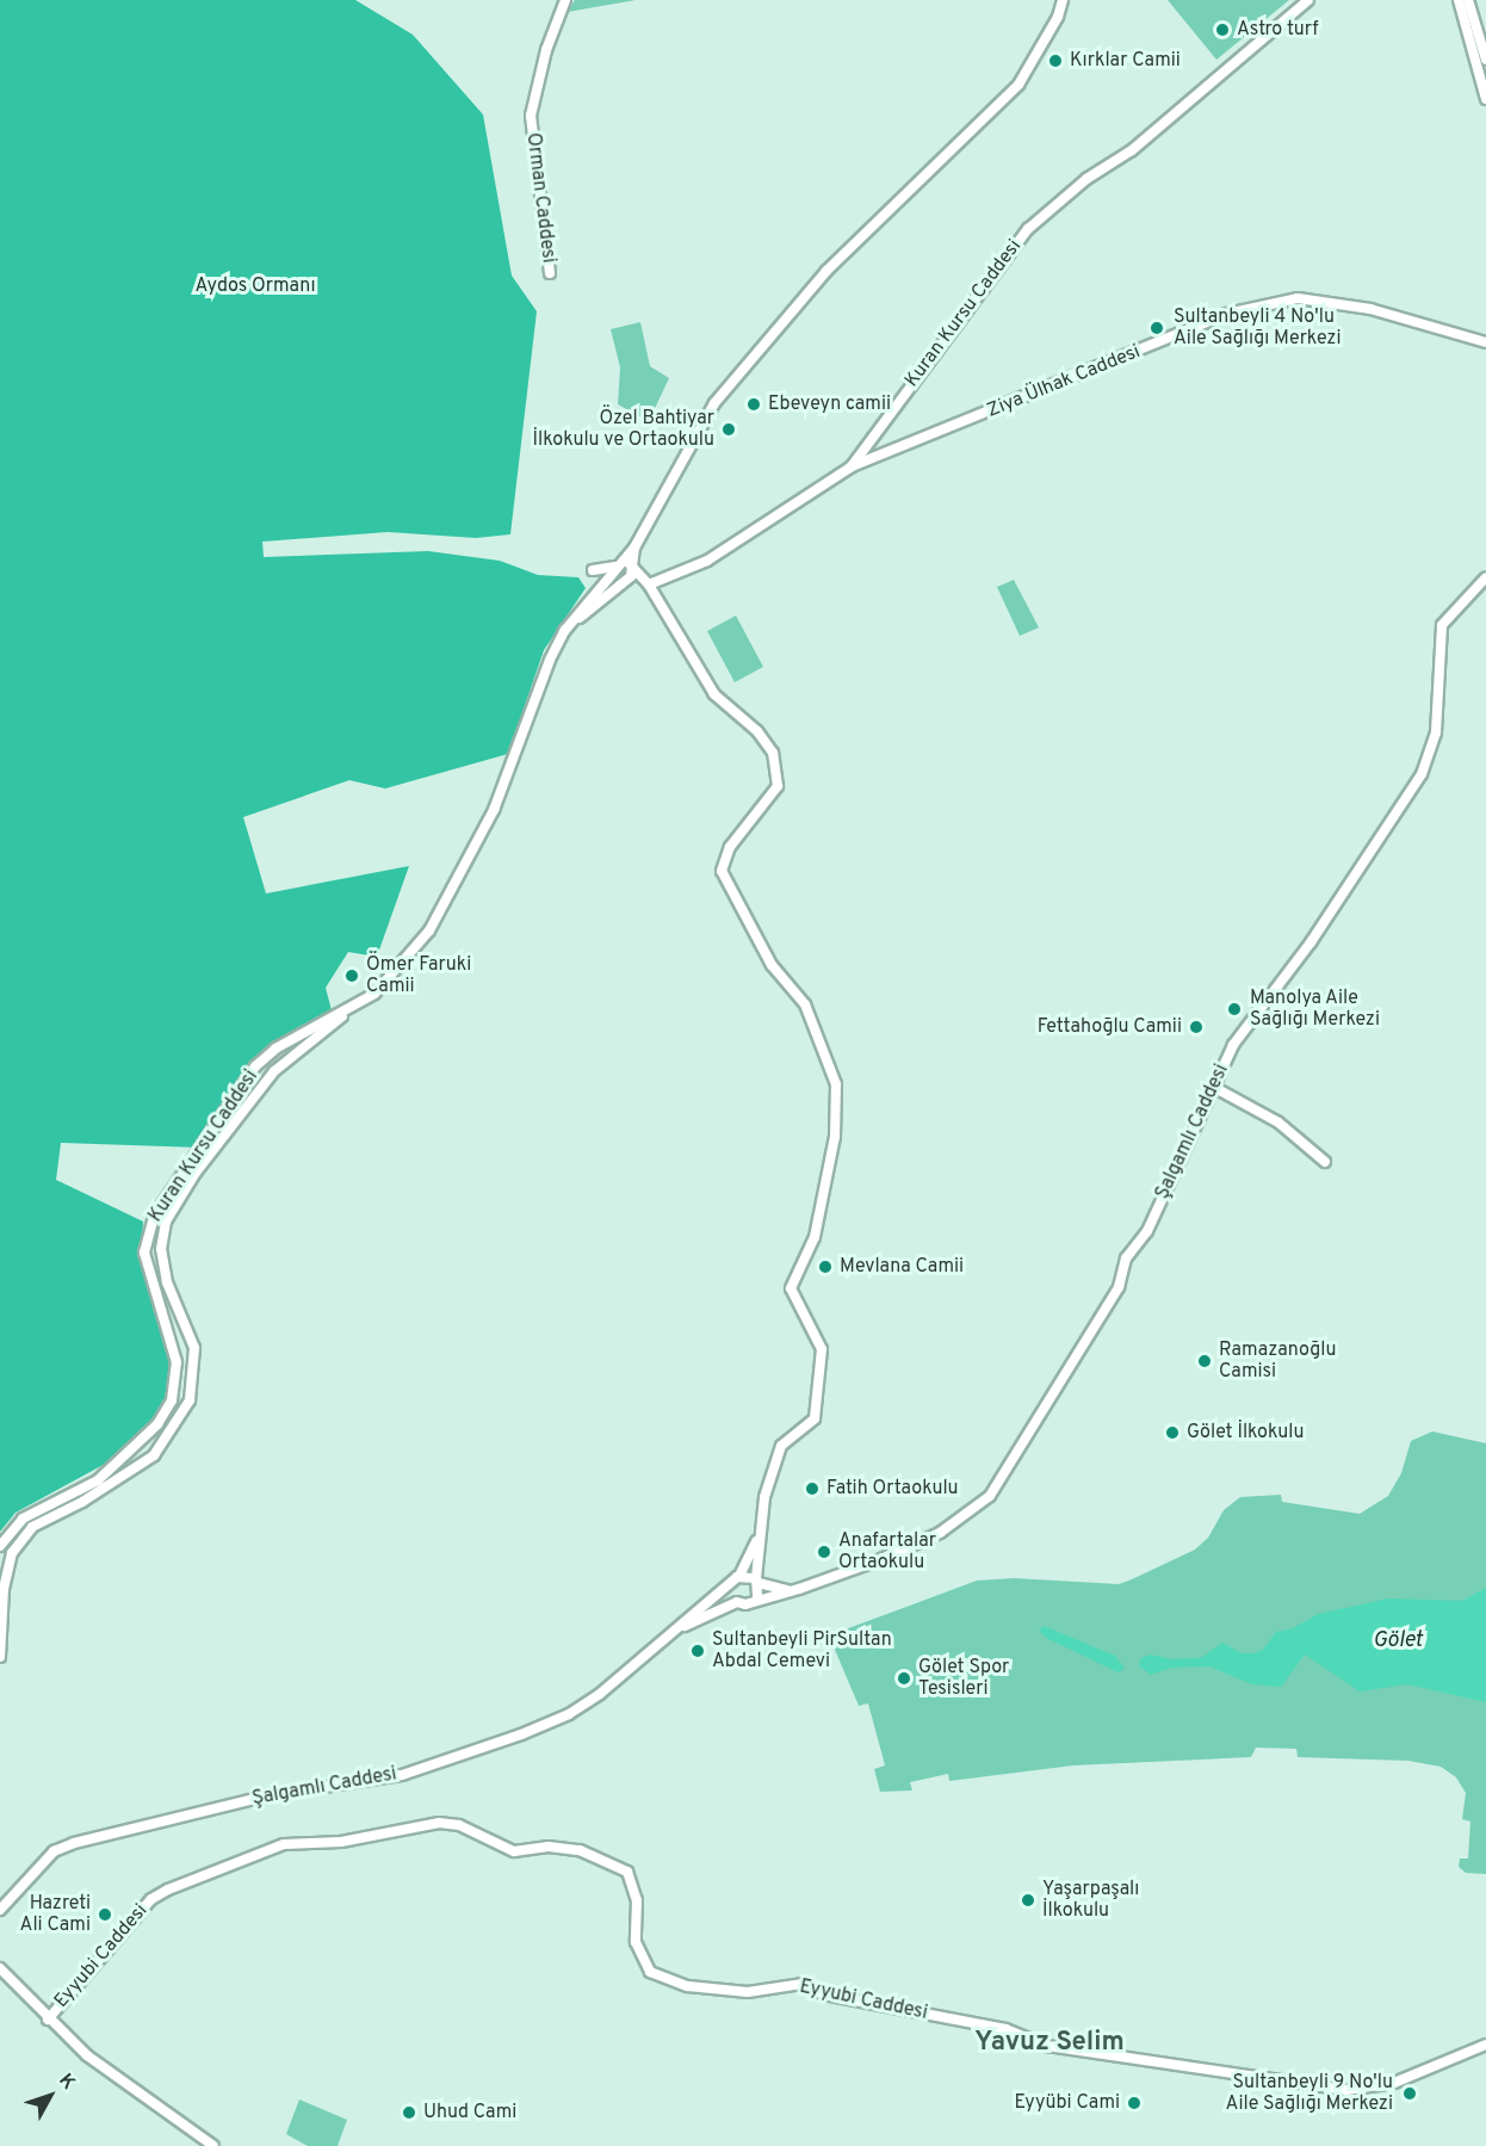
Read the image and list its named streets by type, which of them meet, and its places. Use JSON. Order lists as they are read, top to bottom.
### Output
{
  "streets": {
    "main road": ["Kuran Kursu Caddesi"],
    "street": [
      "Orman Caddesi",
      "Ziya Ülhak Caddesi",
      "Şalgamlı Caddesi",
      "Eyyubi Caddesi"
    ]
  },
  "crossings": [
    ["Kuran Kursu Caddesi", "Ziya Ülhak Caddesi"]
  ],
  "districts": ["Yavuz Selim"],
  "water": ["Gölet"],
  "parks": ["Aydos Ormanı"],
  "places": [
    "Astro turf",
    "Kırklar Camii",
    "Sultanbeyli 4 No'lu Aile Sağlığı Merkezi",
    "Ebeveyn camii",
    "Özel Bahtiyar İlkokulu ve Ortaokulu",
    "Ömer Faruki Camii",
    "Manolya Aile Sağlığı Merkezi",
    "Fettahoğlu Camii",
    "Mevlana Camii",
    "Ramazanoğlu Camisi",
    "Gölet İlkokulu",
    "Fatih Ortaokulu",
    "Anafartalar Ortaokulu",
    "Sultanbeyli PirSultan Abdal Cemevi",
    "Gölet Spor Tesisleri",
    "Yaşarpaşalı İlkokulu",
    "Hazreti Ali Cami",
    "Sultanbeyli 9 No'lu Aile Sağlığı Merkezi",
    "Eyyübi Cami",
    "Uhud Cami"
  ],
  "north": "top right"
}
